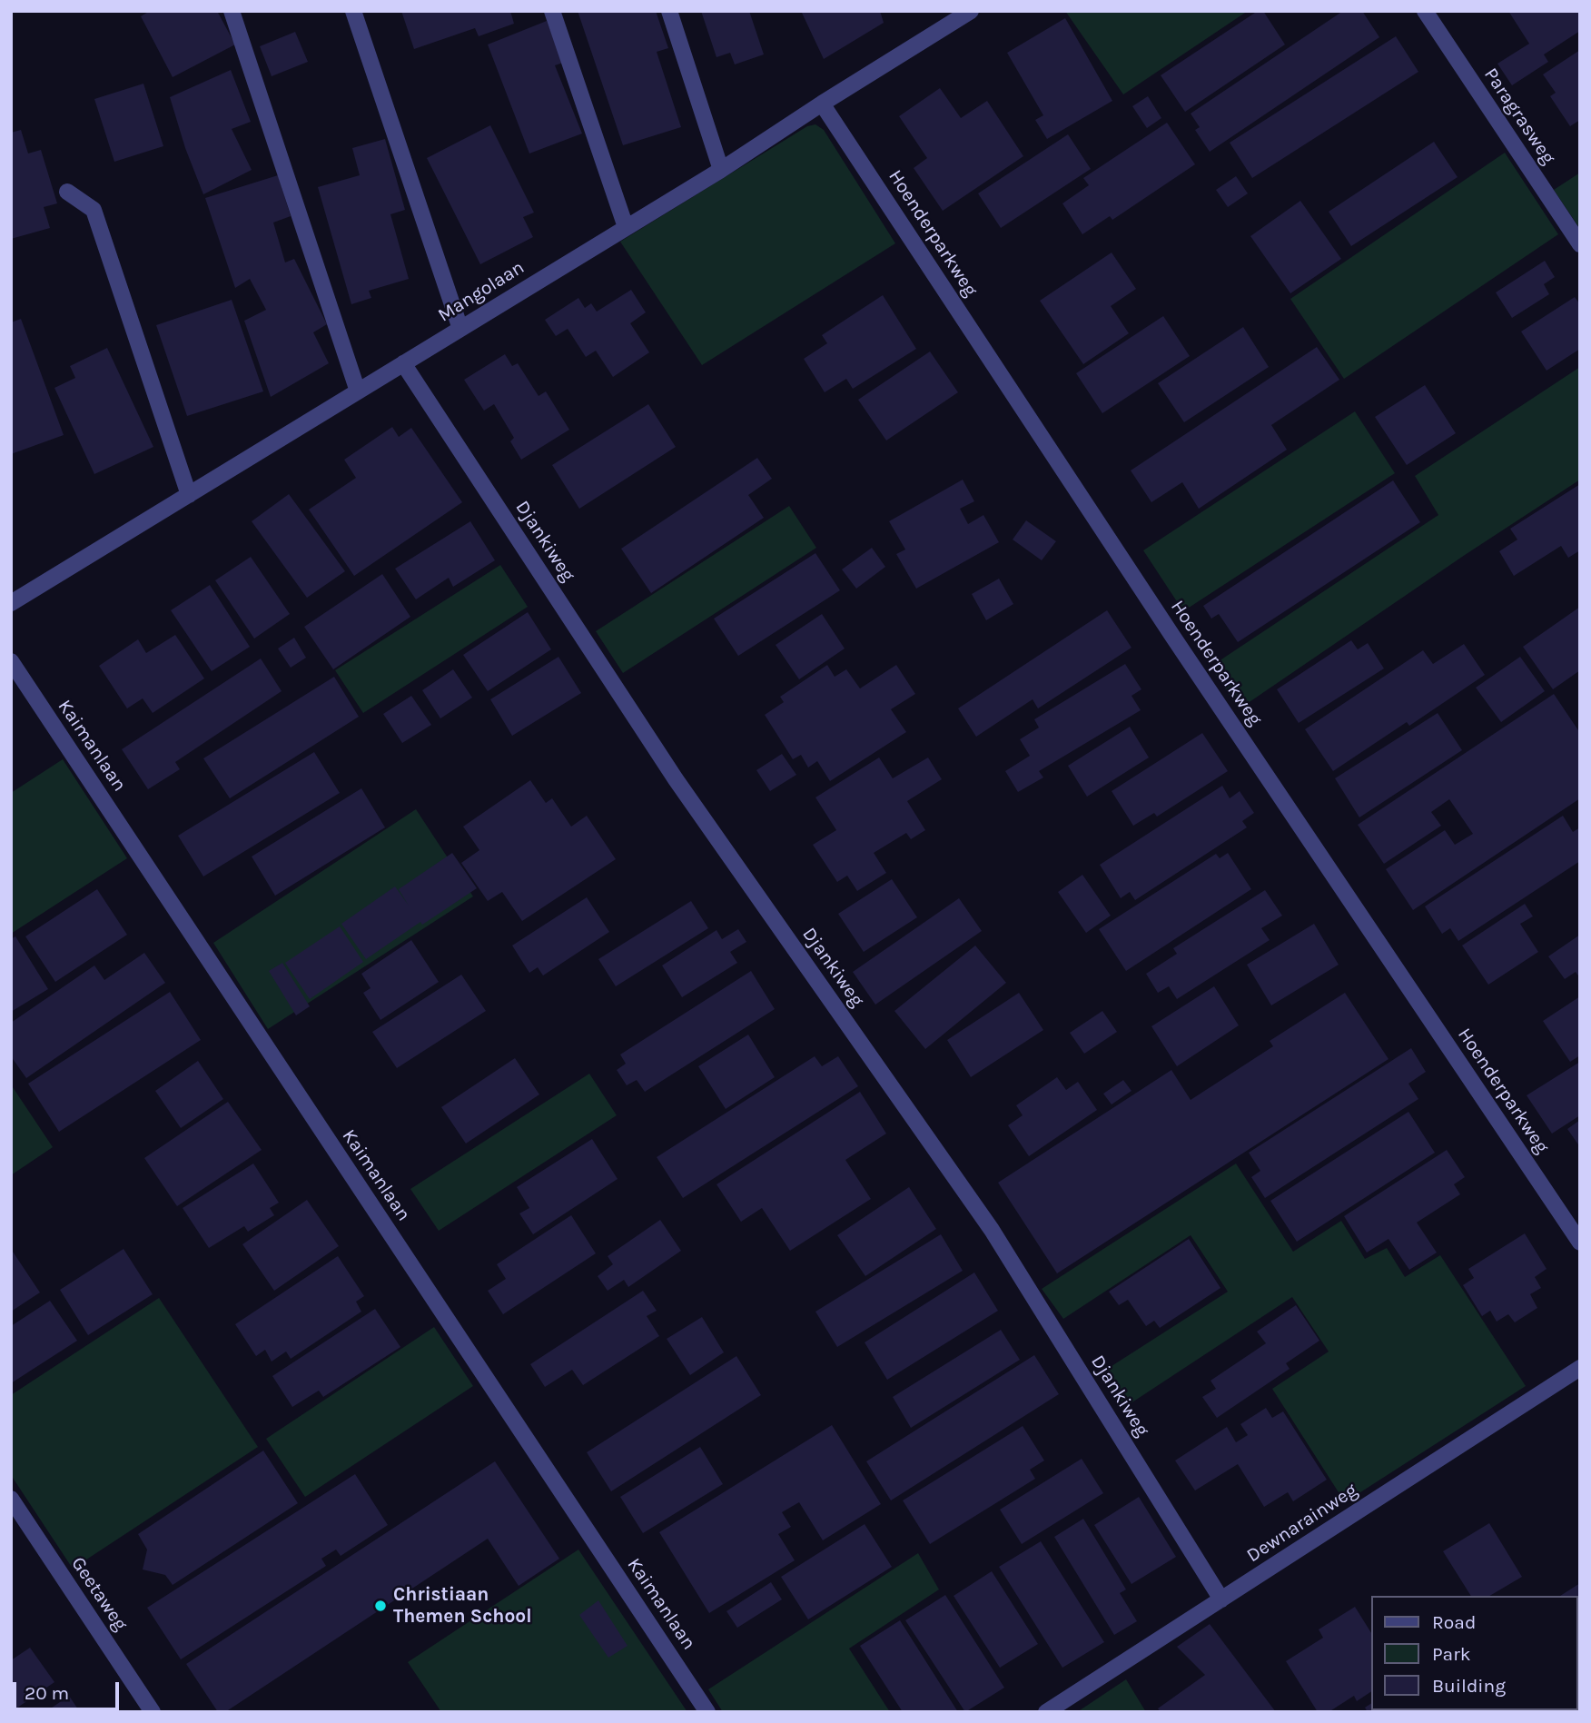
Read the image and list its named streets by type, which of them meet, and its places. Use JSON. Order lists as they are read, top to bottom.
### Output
{
  "streets": {
    "street": [
      "Paragrasweg",
      "Hoenderparkweg",
      "Mangolaan",
      "Djankiweg",
      "Kaimanlaan",
      "Dewnarainweg",
      "Geetaweg"
    ]
  },
  "crossings": [
    ["Hoenderparkweg", "Mangolaan"],
    ["Mangolaan", "Djankiweg"],
    ["Djankiweg", "Dewnarainweg"]
  ],
  "places": ["Christiaan Themen School"],
  "legend": ["Road", "Park", "Building"],
  "scale_bar": "20 m"
}
